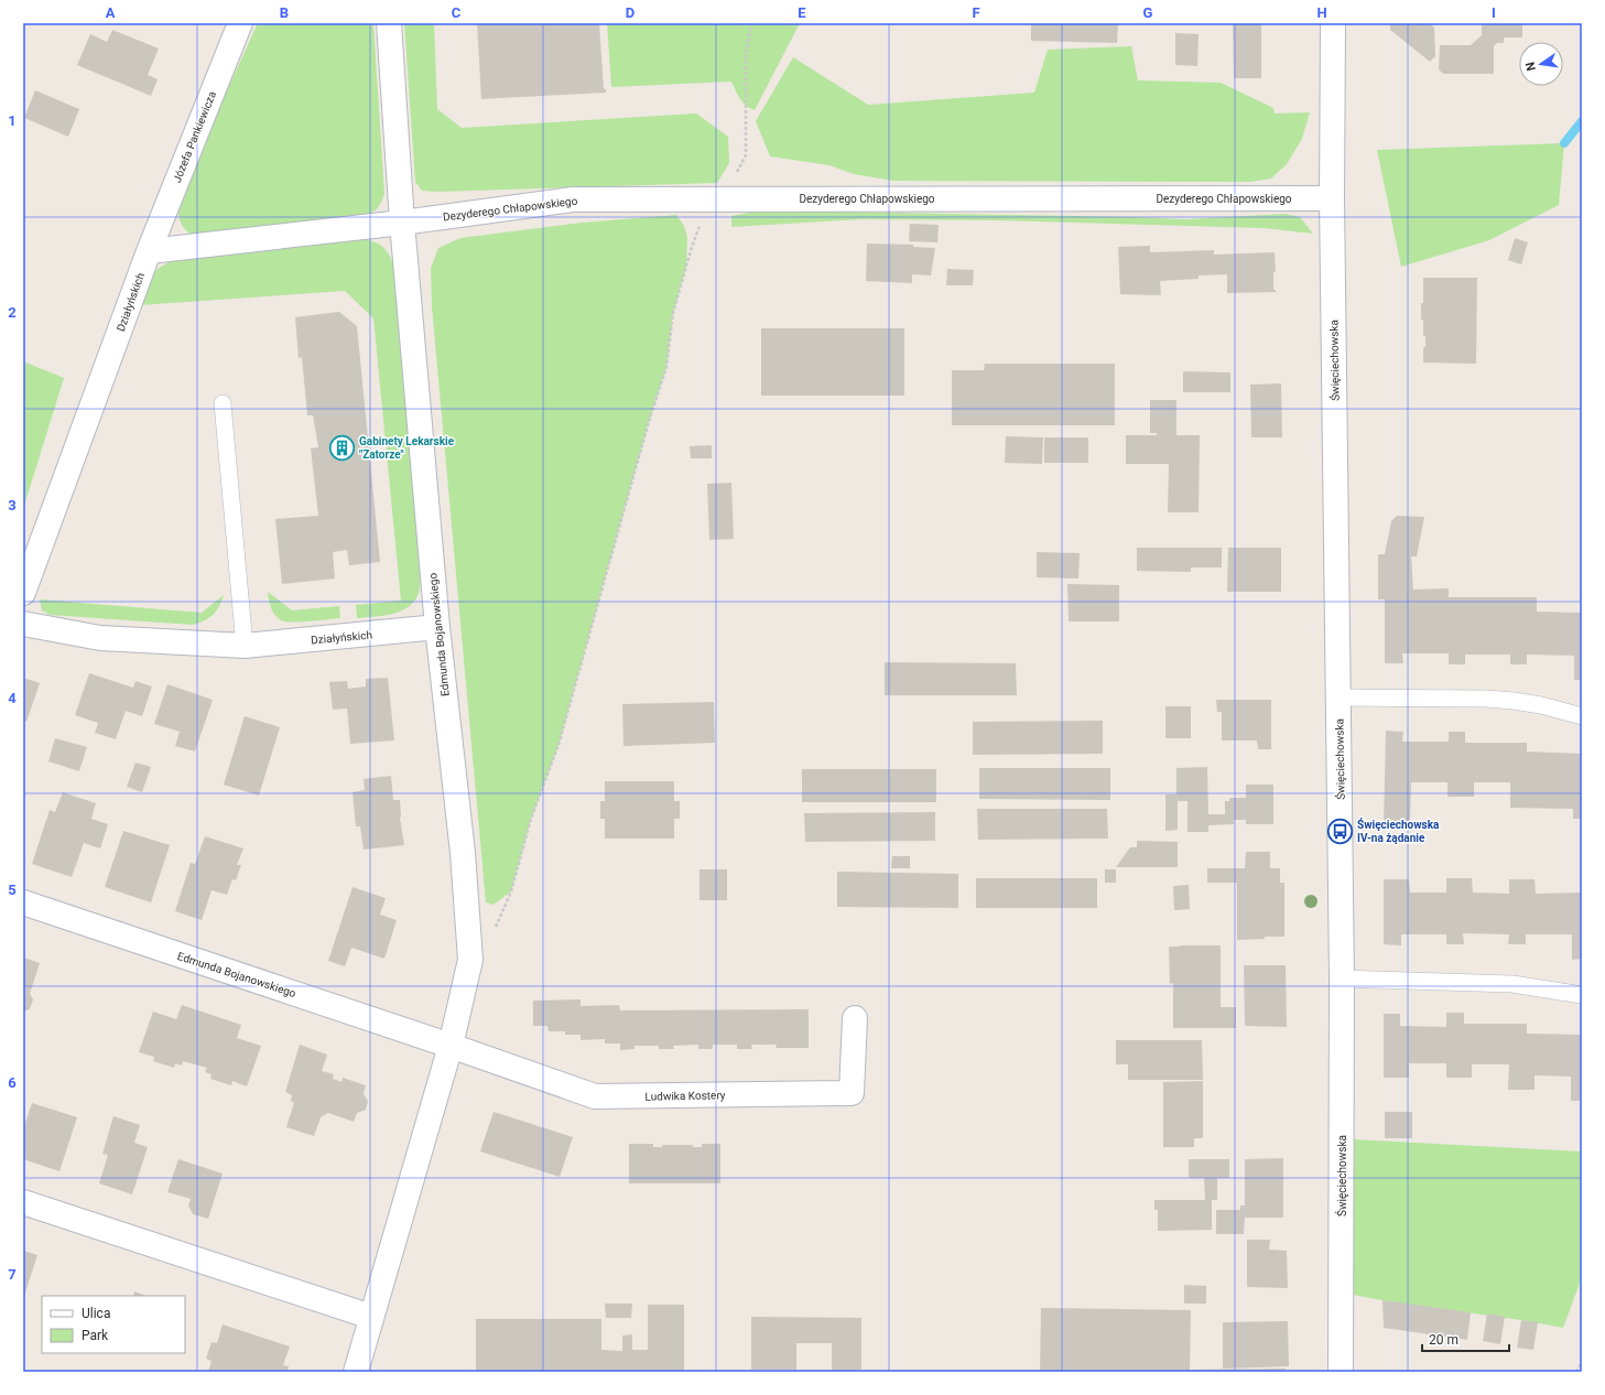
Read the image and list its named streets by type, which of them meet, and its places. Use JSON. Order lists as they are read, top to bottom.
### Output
{
  "streets": {
    "street": [
      "Józefa Pankiewicza",
      "Dezyderego Chłapowskiego",
      "Działyńskich",
      "Święciechowska",
      "Edmunda Bojanowskiego",
      "Ludwika Kostery"
    ]
  },
  "crossings": [
    ["Józefa Pankiewicza", "Działyńskich"],
    ["Dezyderego Chłapowskiego", "Święciechowska"],
    ["Dezyderego Chłapowskiego", "Edmunda Bojanowskiego"],
    ["Działyńskich", "Edmunda Bojanowskiego"],
    ["Edmunda Bojanowskiego", "Ludwika Kostery"]
  ],
  "places": {
    "building": ["Gabinety Lekarskie \"Zatorze\""],
    "bus stop": ["Święciechowska IV-na żądanie"]
  },
  "legend": ["Ulica", "Park"],
  "scale_bar": "20 m",
  "north": "left",
  "grid": {
    "columns": [
      "A",
      "B",
      "C",
      "D",
      "E",
      "F",
      "G",
      "H",
      "I"
    ],
    "rows": [
      "1",
      "2",
      "3",
      "4",
      "5",
      "6",
      "7"
    ]
  }
}
